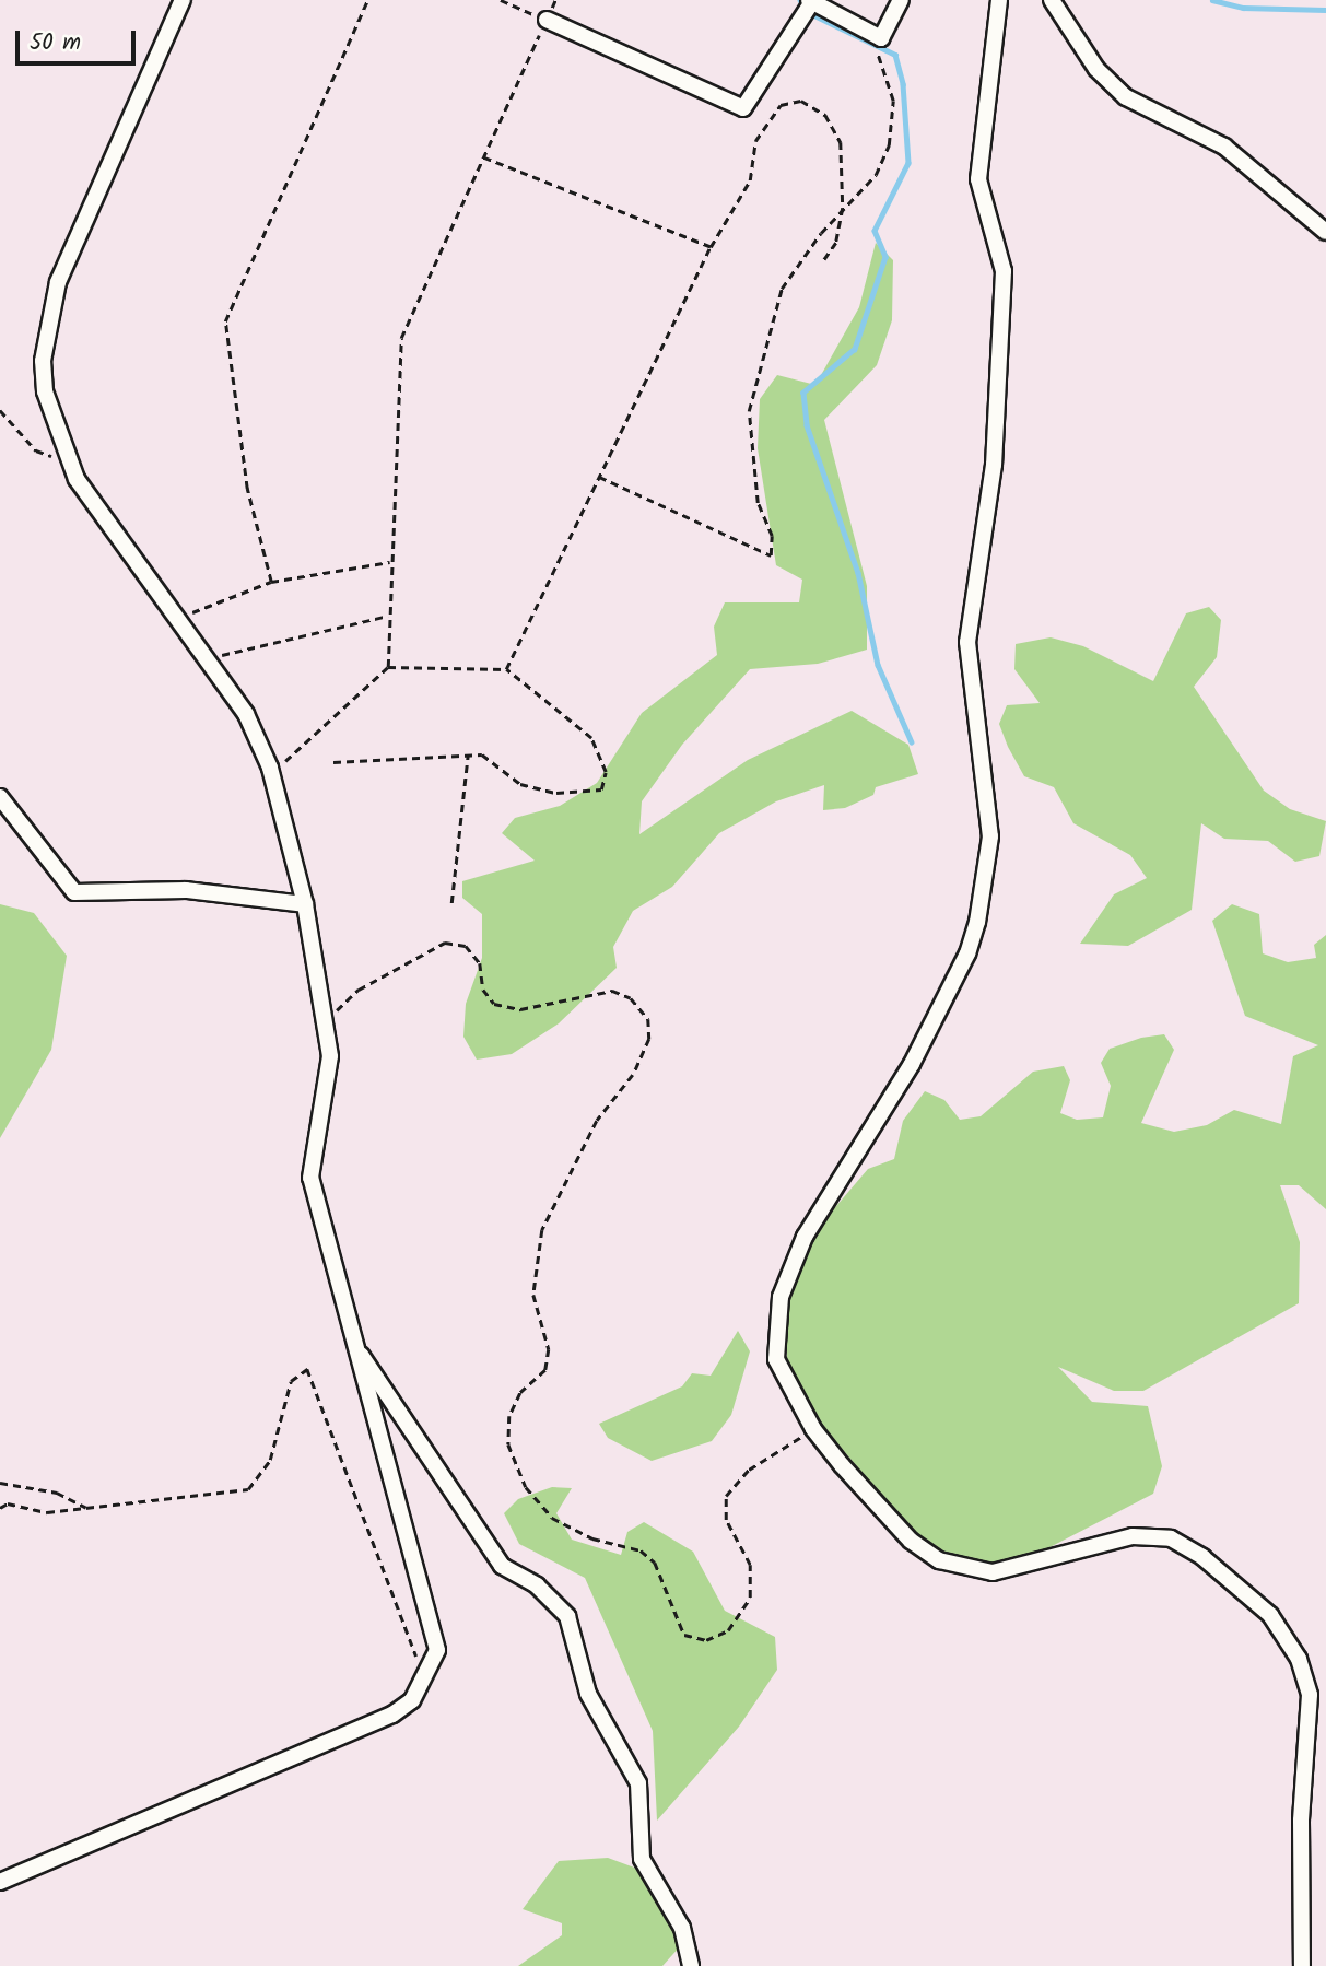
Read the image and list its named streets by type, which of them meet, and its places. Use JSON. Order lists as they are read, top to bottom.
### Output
{
  "scale_bar": "50 m"
}
